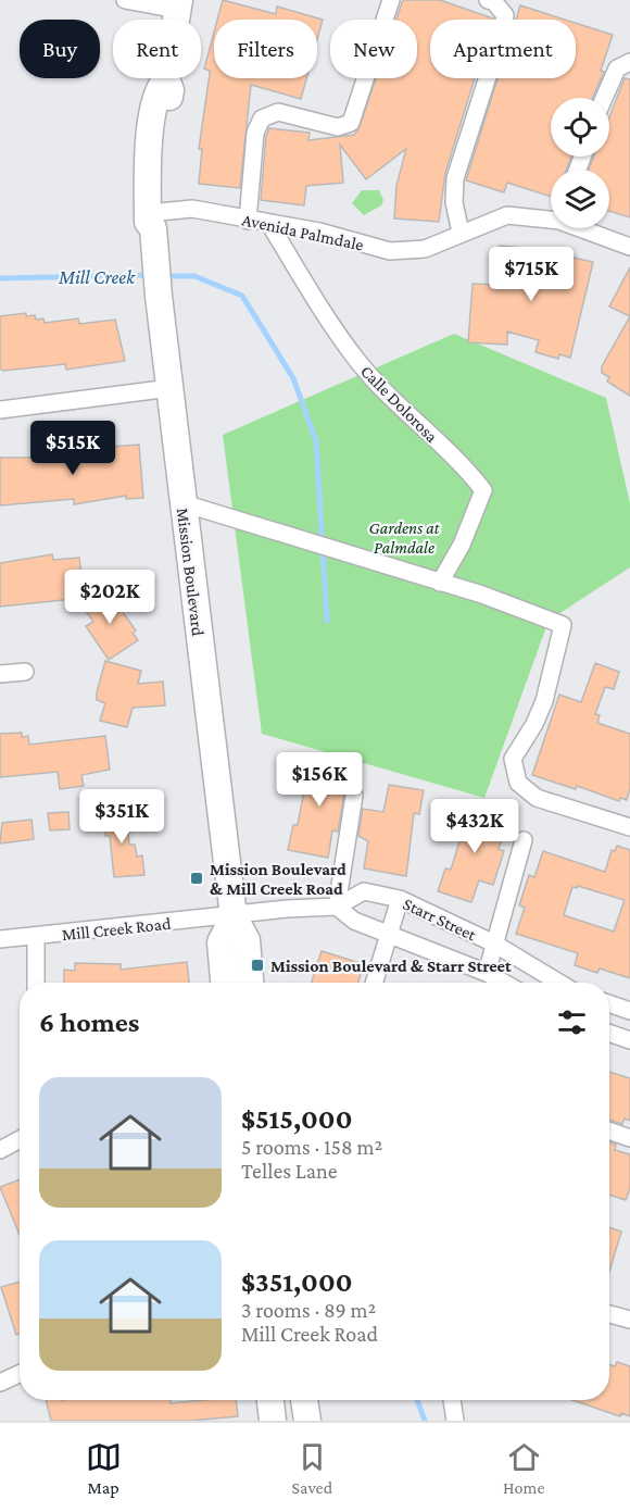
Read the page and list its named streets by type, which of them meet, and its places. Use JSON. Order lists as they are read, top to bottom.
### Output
{
  "streets": {
    "main road": ["Mission Boulevard"],
    "street": [
      "Avenida Palmdale",
      "Calle Dolorosa",
      "Starr Street",
      "Mill Creek Road"
    ]
  },
  "crossings": [
    ["Avenida Palmdale", "Calle Dolorosa"],
    ["Avenida Palmdale", "Mission Boulevard"],
    ["Mission Boulevard", "Starr Street"],
    ["Mission Boulevard", "Mill Creek Road"],
    ["Starr Street", "Mill Creek Road"]
  ],
  "water": ["Mill Creek"],
  "parks": ["Gardens at Palmdale"],
  "places": {
    "transit": ["Mission Boulevard & Mill Creek Road", "Mission Boulevard & Starr Street"]
  },
  "page": {
    "chip": [
      "Buy",
      "Rent",
      "Filters",
      "New",
      "Apartment"
    ],
    "price": [
      "$715K",
      "$515K",
      "$202K",
      "$156K",
      "$351K",
      "$432K"
    ],
    "heading": "6 homes",
    "list": [
      {
        "name": "$515,000",
        "note": "5 rooms · 158 m² · Telles Lane"
      },
      {
        "name": "$351,000",
        "note": "3 rooms · 89 m² · Mill Creek Road"
      }
    ],
    "tabs": ["Map", "Saved", "Home"]
  }
}
